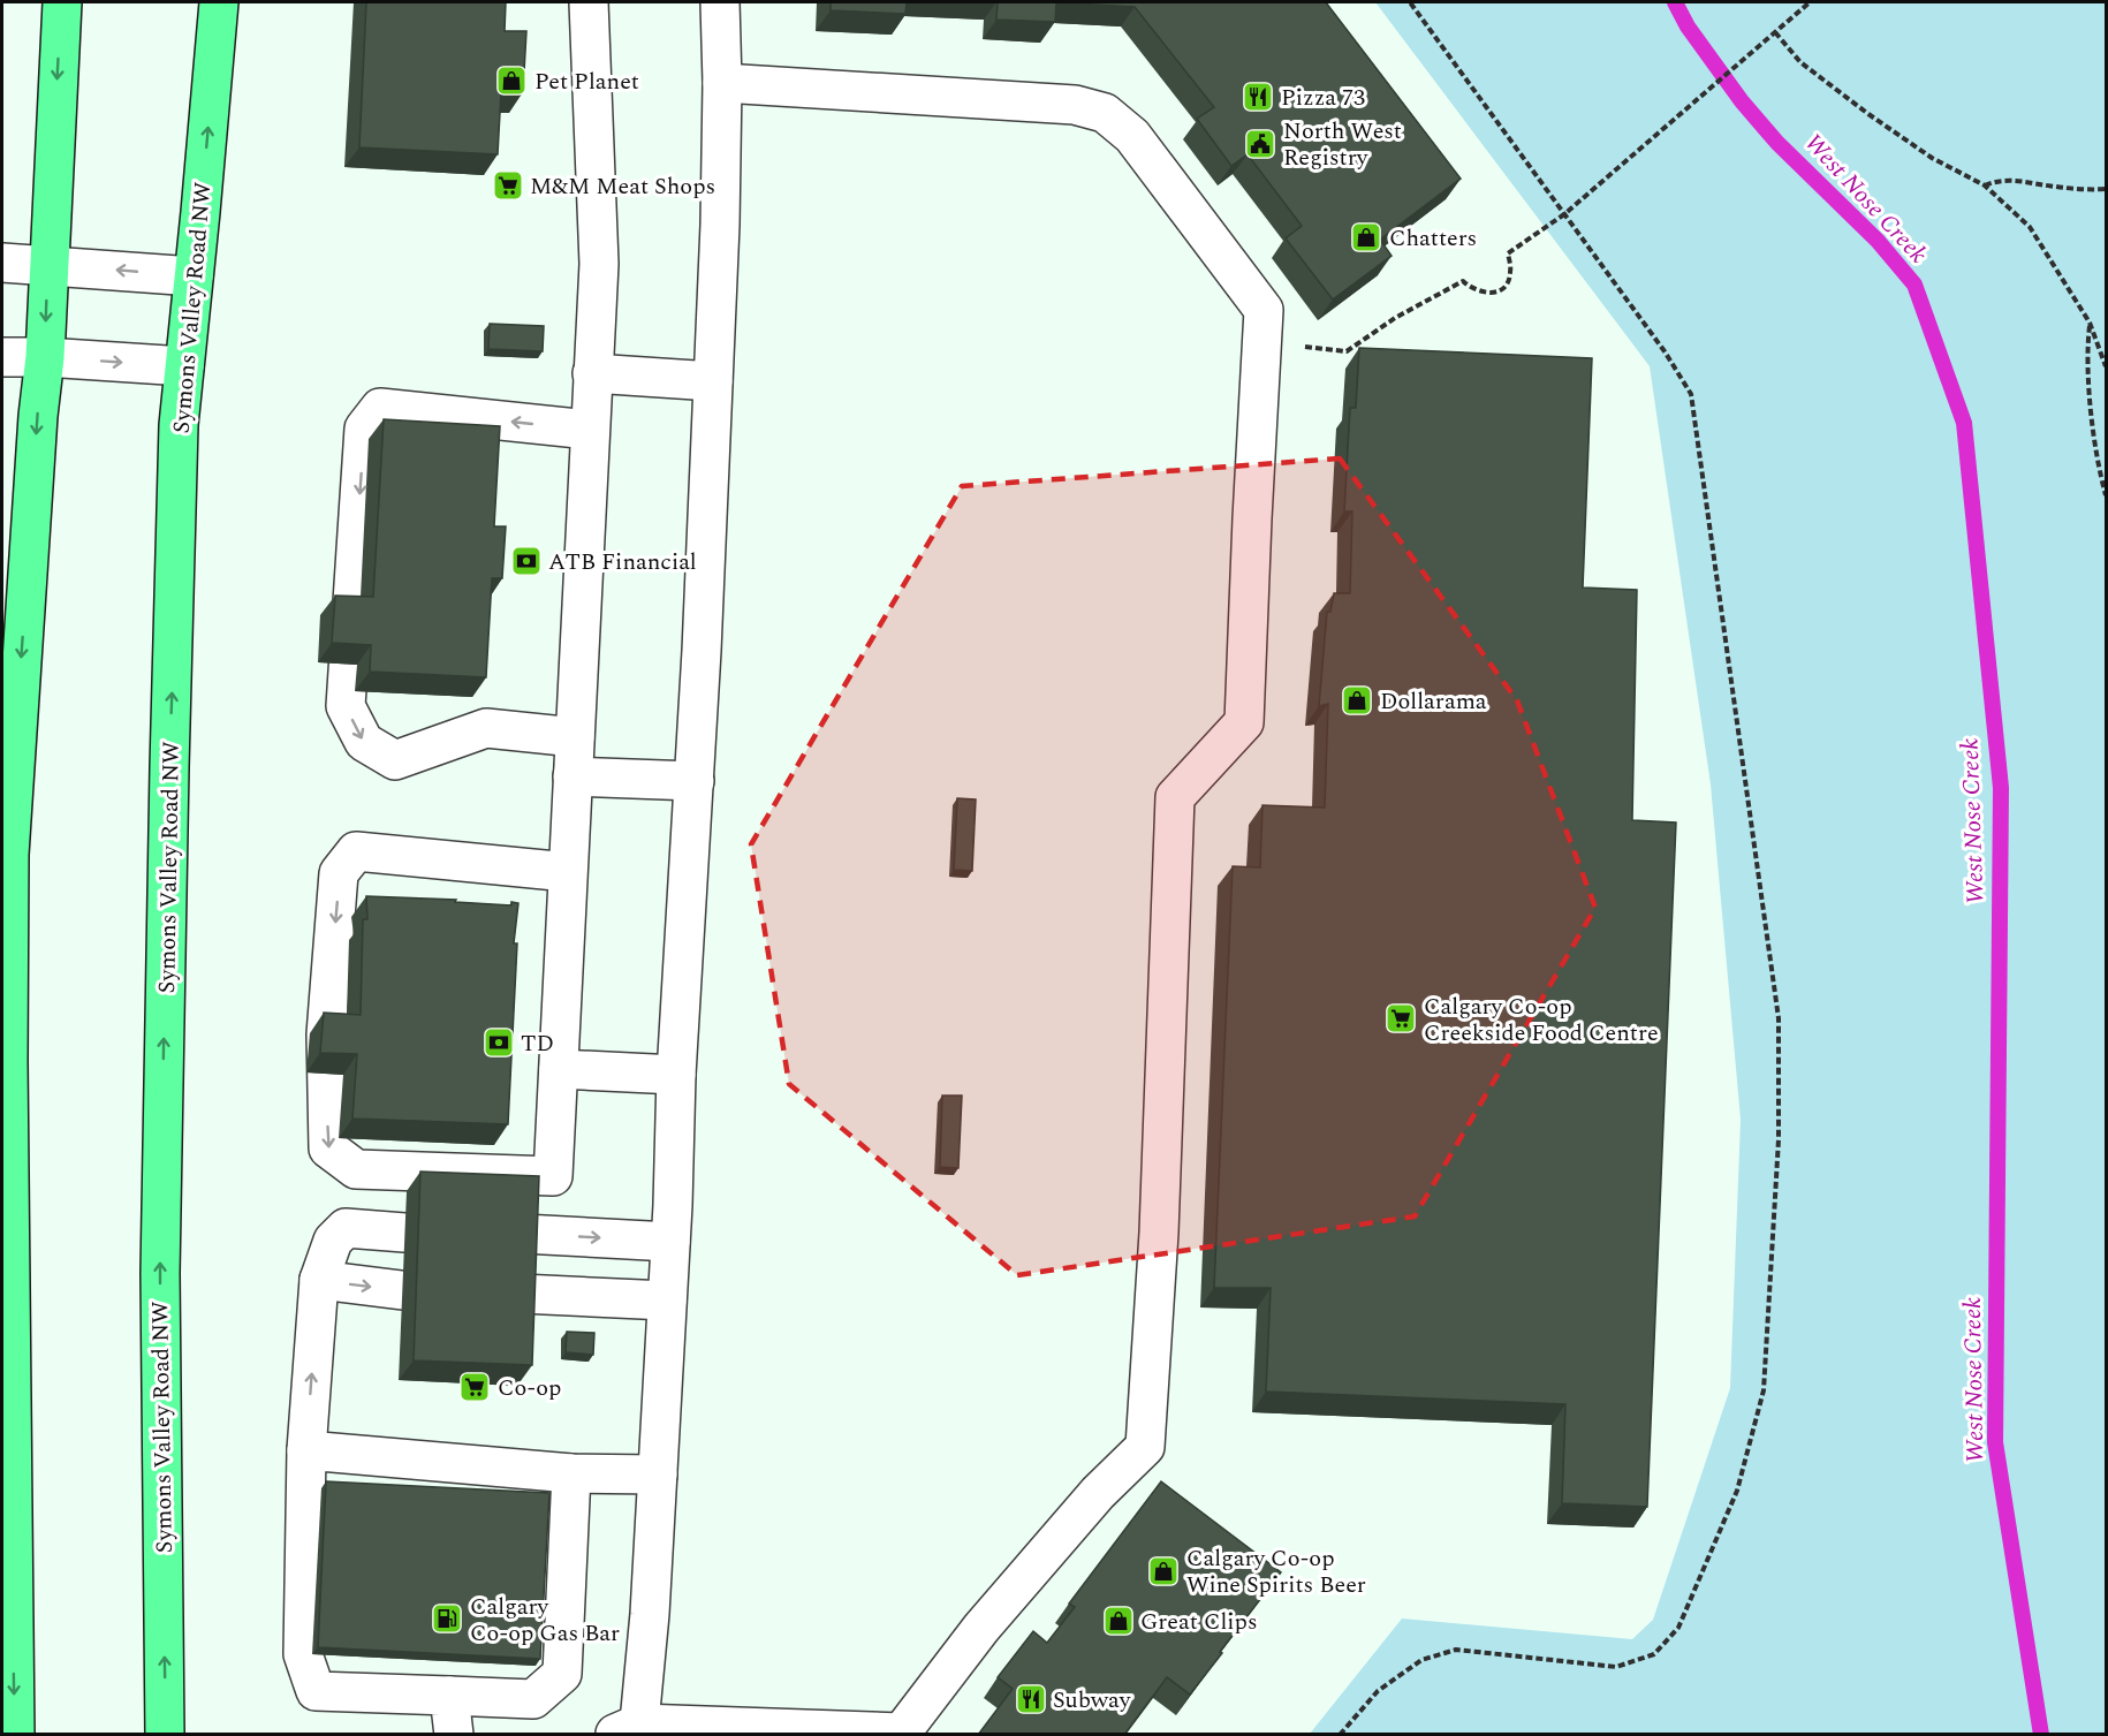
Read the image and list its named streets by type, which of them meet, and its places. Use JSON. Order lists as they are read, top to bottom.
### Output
{
  "streets": {
    "main road": ["Symons Valley Road NW"]
  },
  "water": ["West Nose Creek"],
  "places": {
    "shop": [
      "Pet Planet",
      "Chatters",
      "Dollarama",
      "Calgary Co-op Wine Spirits Beer",
      "Great Clips"
    ],
    "restaurant": ["Pizza 73", "Subway"],
    "public building": ["North West Registry"],
    "supermarket": ["M&M Meat Shops", "Calgary Co-op Creekside Food Centre", "Co-op"],
    "bank": ["ATB Financial", "TD"],
    "fuel station": ["Calgary Co-op Gas Bar"]
  }
}
